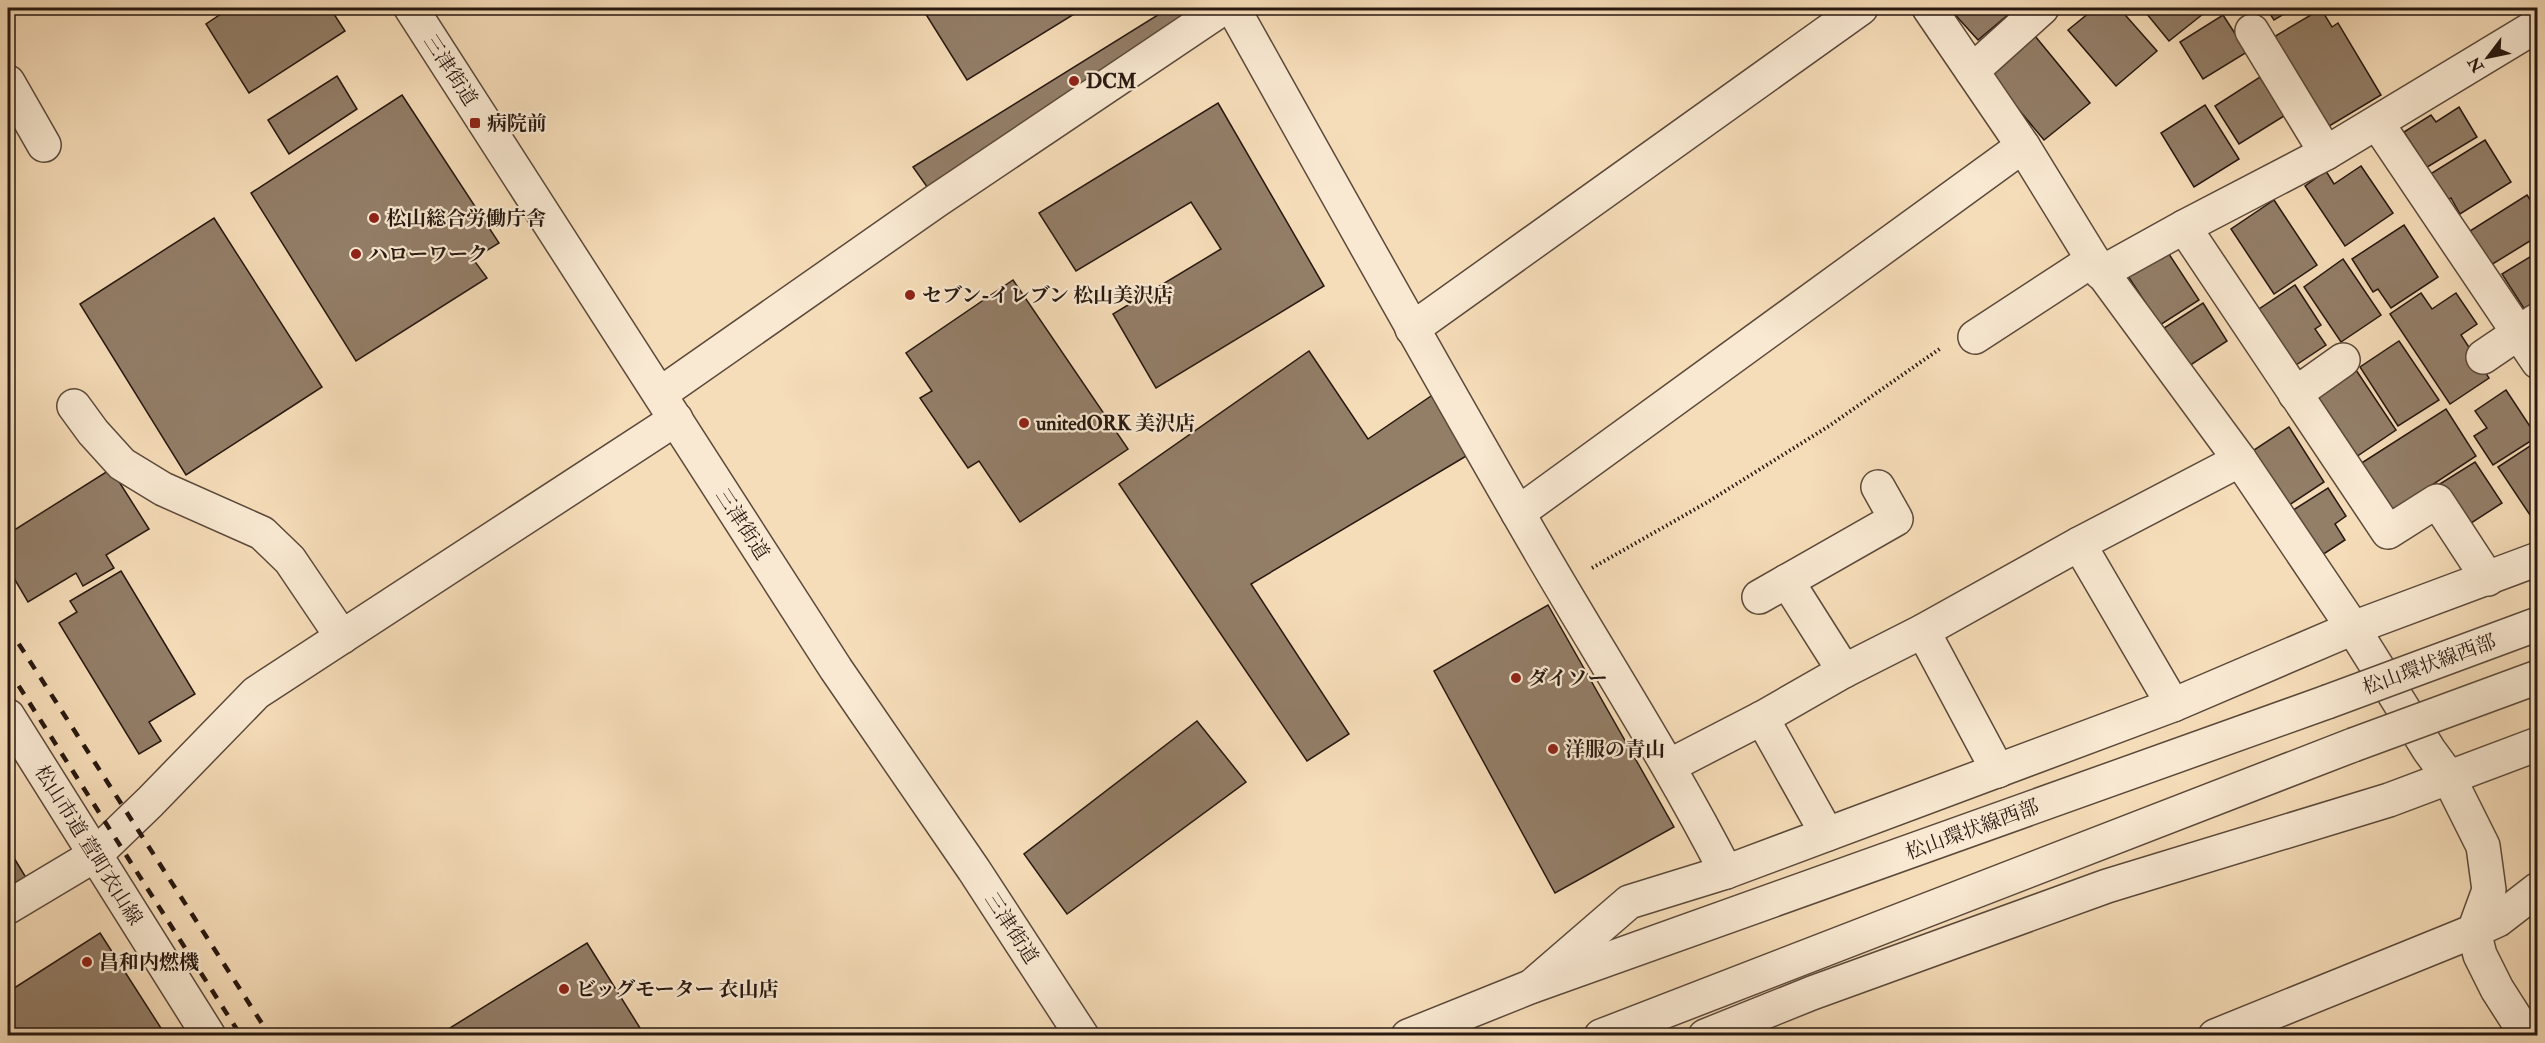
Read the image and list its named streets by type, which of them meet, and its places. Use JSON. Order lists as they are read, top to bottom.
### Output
{
  "streets": {
    "street": ["三津街道", "松山環状線西部", "松山市道 萱町衣山線"]
  },
  "places": {
    "other": [
      "DCM",
      "松山総合労働庁舎",
      "ハローワーク",
      "セブン-イレブン 松山美沢店",
      "unitedORK 美沢店",
      "ダイソー",
      "洋服の青山",
      "昌和内燃機",
      "ビッグモーター 衣山店"
    ],
    "transit": ["病院前"]
  },
  "north": "bottom left"
}
